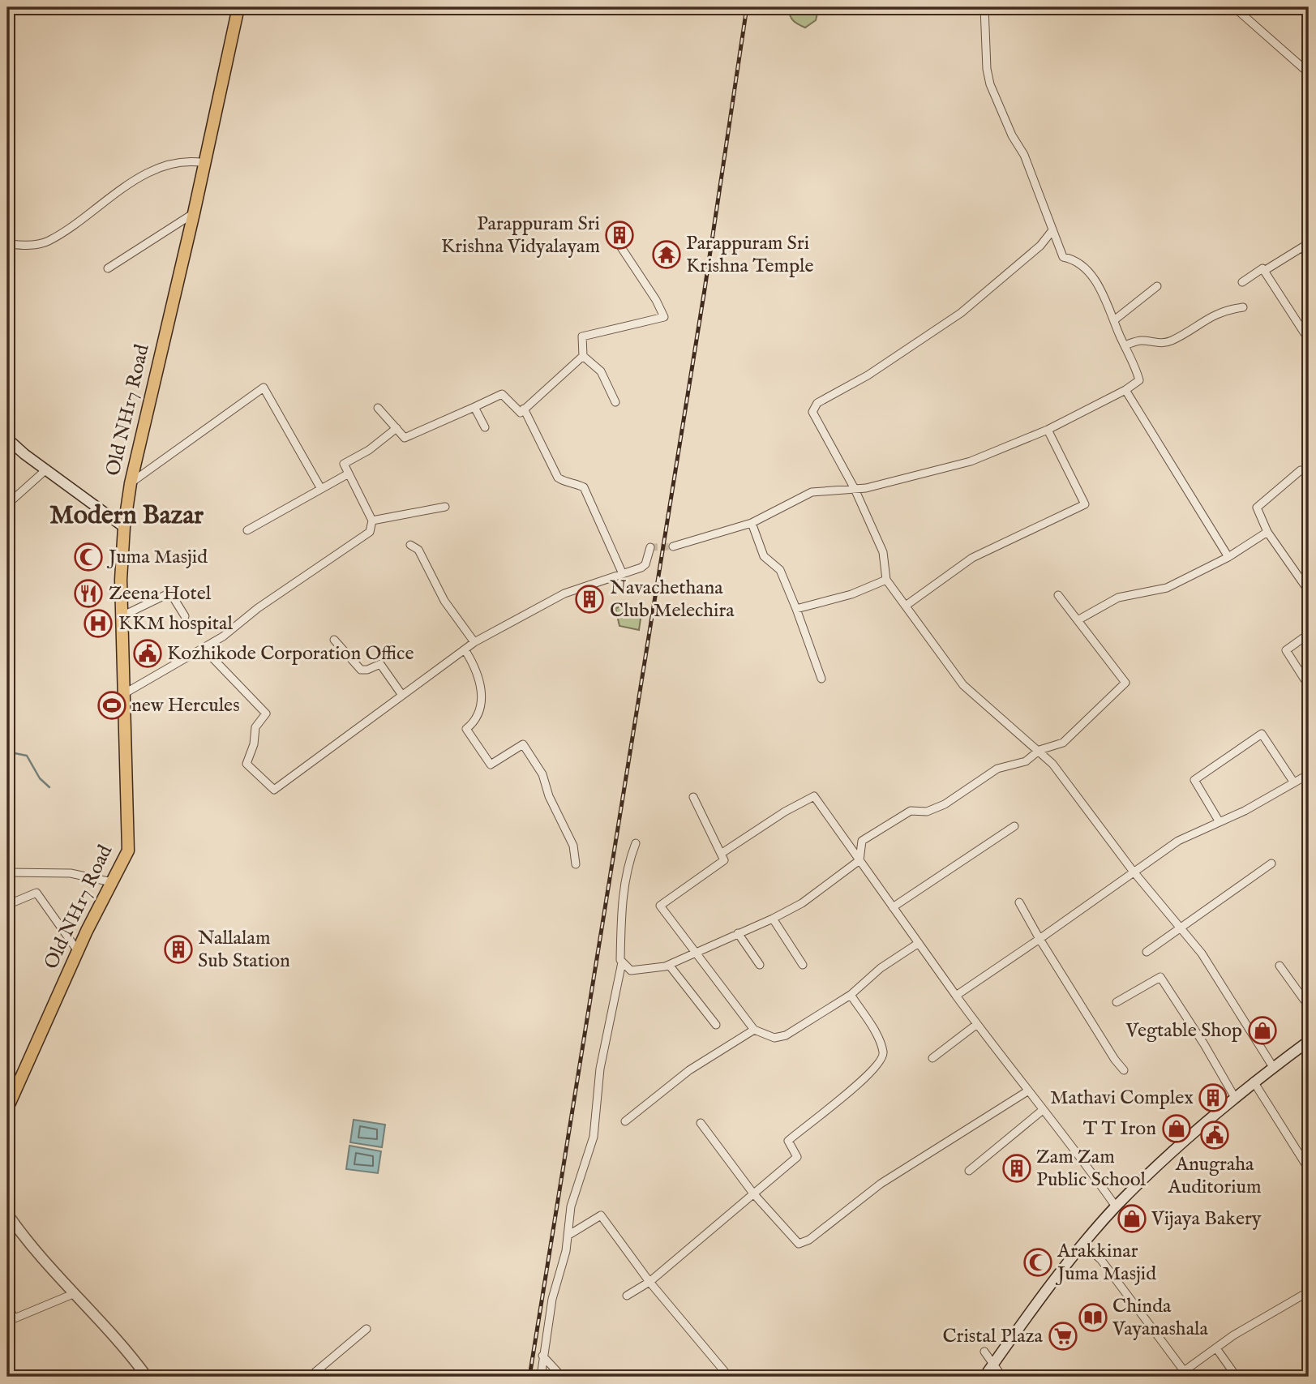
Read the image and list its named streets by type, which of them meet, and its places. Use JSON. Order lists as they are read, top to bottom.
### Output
{
  "streets": {
    "main road": ["Old NH17 Road"]
  },
  "districts": ["Modern Bazar"],
  "places": {
    "building": [
      "Parappuram Sri Krishna Vidyalayam",
      "Navachethana Club Melechira",
      "Nallalam Sub Station",
      "Mathavi Complex",
      "Zam Zam Public School"
    ],
    "temple": ["Parappuram Sri Krishna Temple"],
    "mosque": ["Juma Masjid", "Arakkinar Juma Masjid"],
    "restaurant": ["Zeena Hotel"],
    "hospital": ["KKM hospital"],
    "public building": ["Kozhikode Corporation Office", "Anugraha Auditorium"],
    "sports": ["new Hercules"],
    "shop": ["Vegtable Shop", "T T Iron", "Vijaya Bakery"],
    "library": ["Chinda Vayanashala"],
    "supermarket": ["Cristal Plaza"]
  }
}
